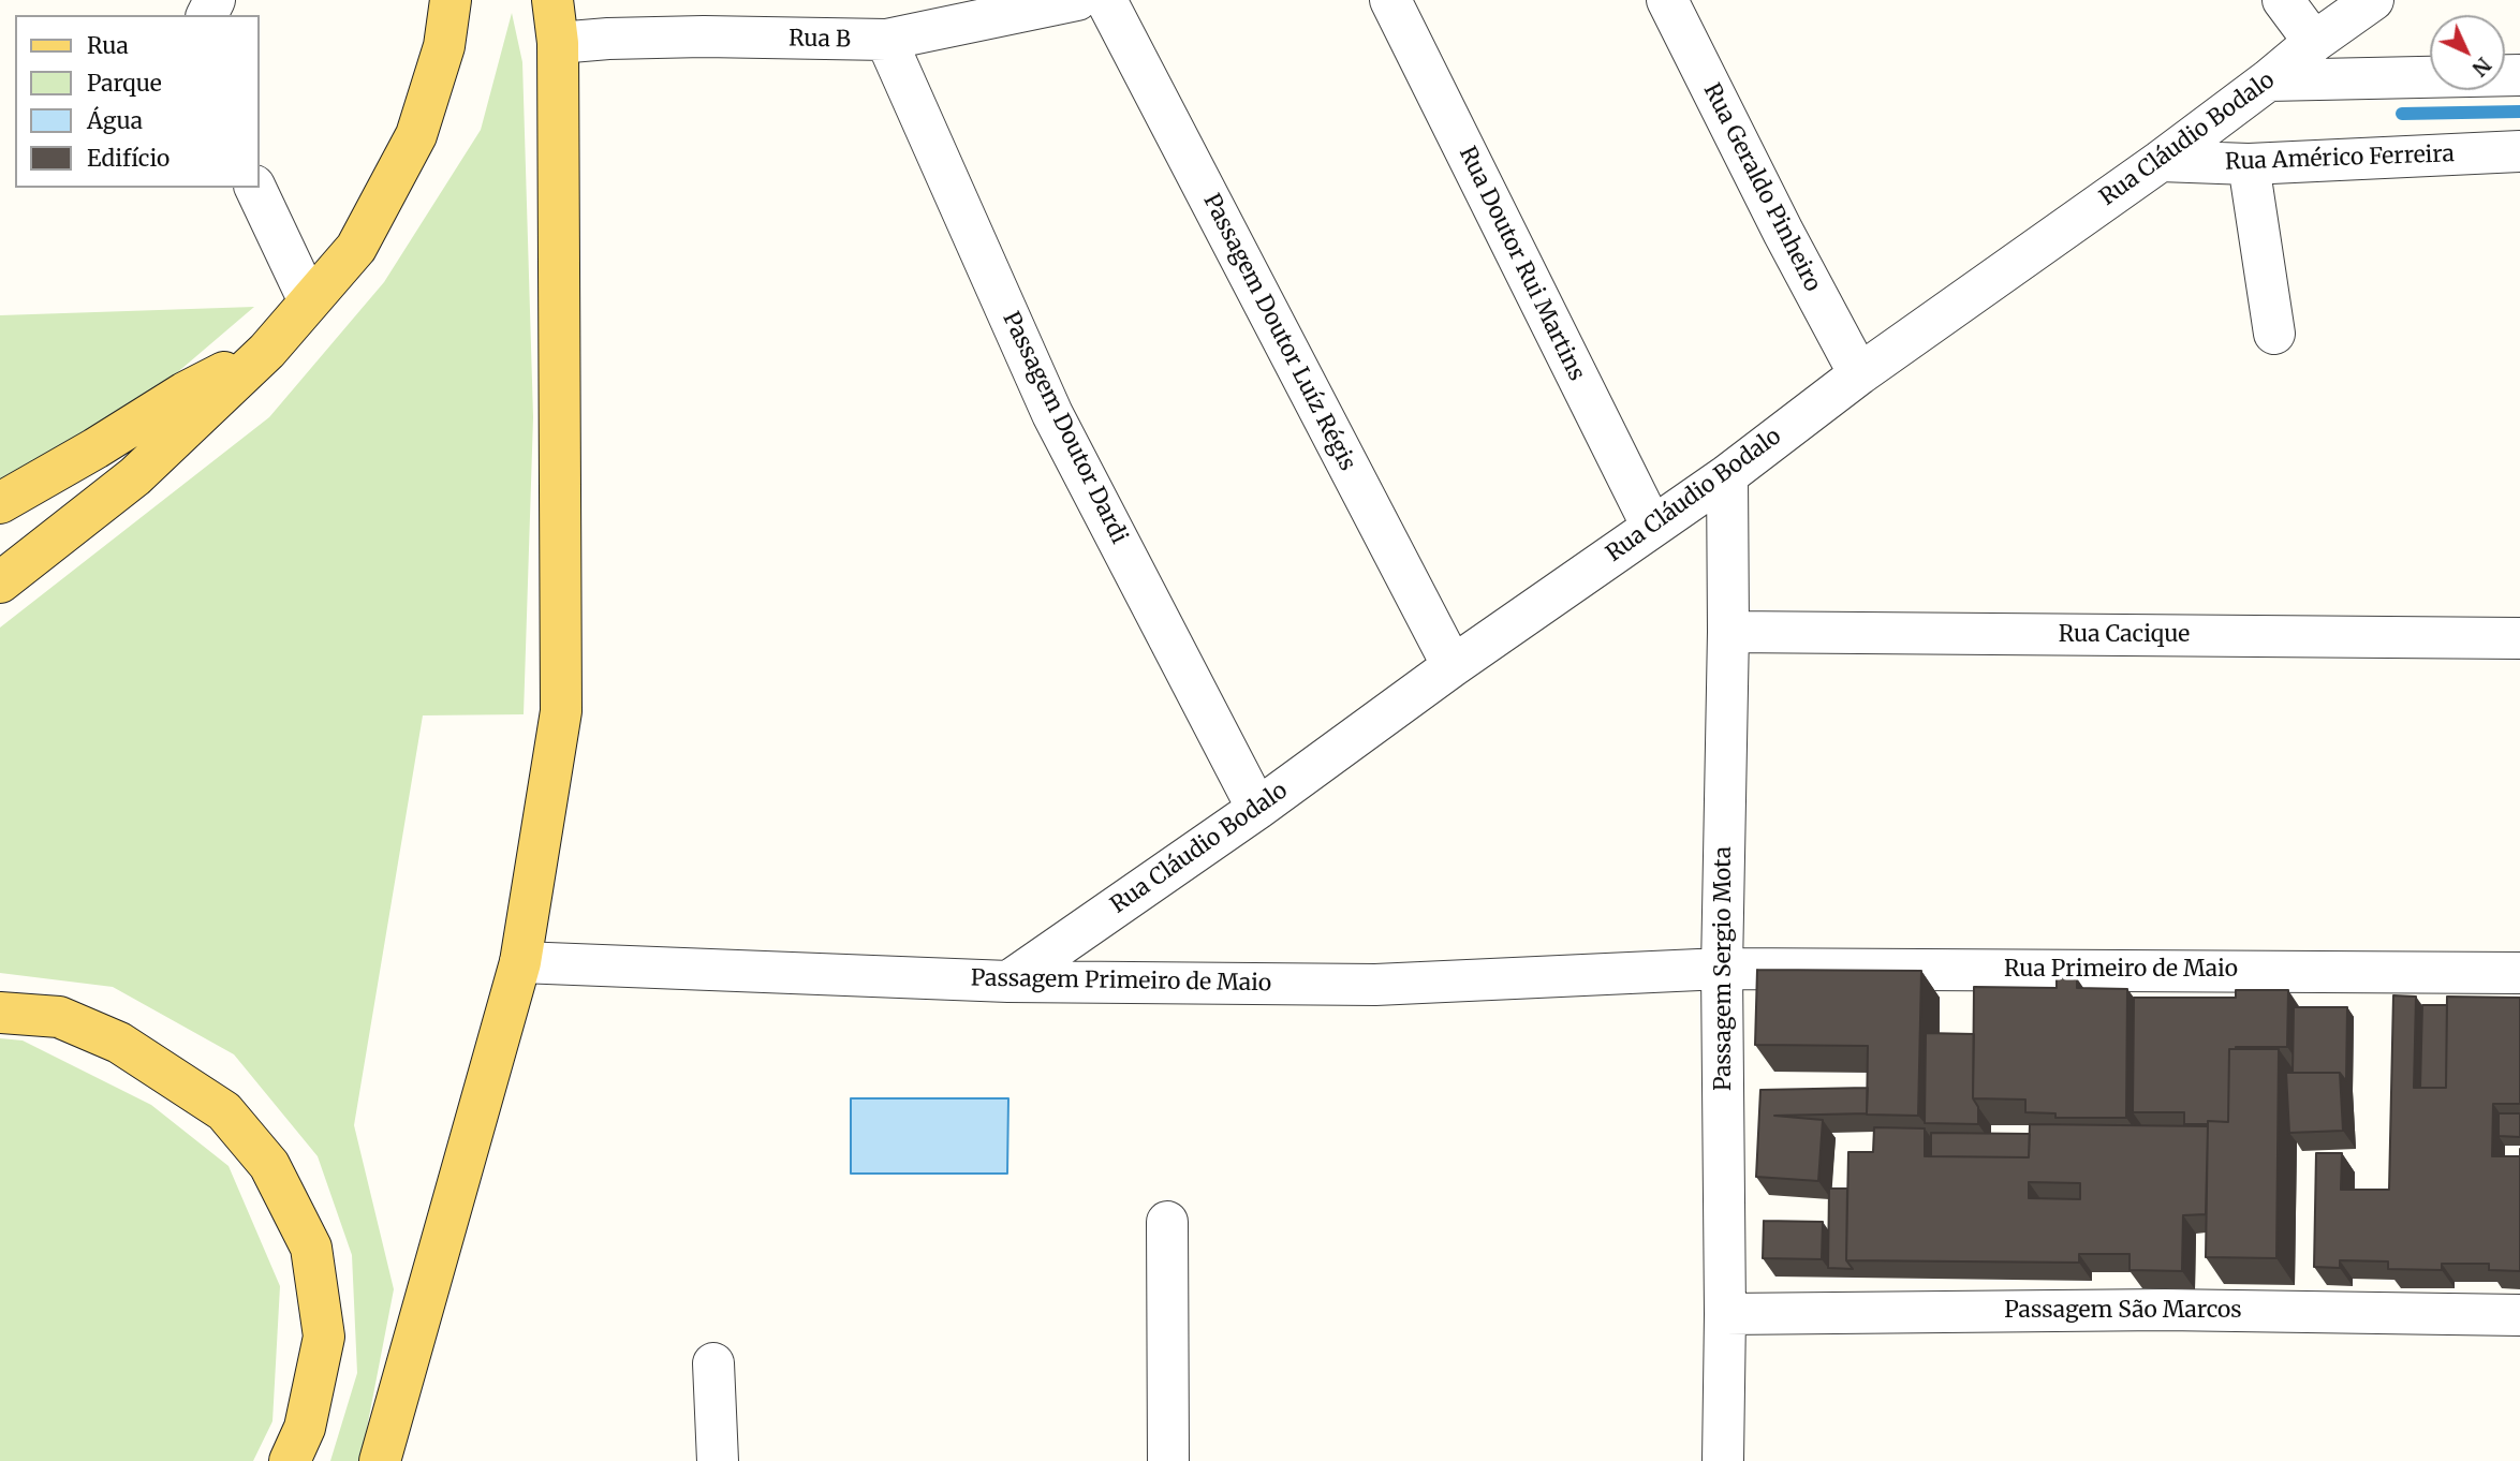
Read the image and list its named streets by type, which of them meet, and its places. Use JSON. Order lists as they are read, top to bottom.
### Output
{
  "streets": {
    "street": [
      "Rua B",
      "Rua Cláudio Bodalo",
      "Rua Américo Ferreira",
      "Rua Geraldo Pinheiro",
      "Rua Doutor Rui Martins",
      "Passagem Doutor Luíz Régis",
      "Passagem Doutor Dardi",
      "Rua Cacique",
      "Passagem Sergio Mota",
      "Rua Primeiro de Maio",
      "Passagem Primeiro de Maio",
      "Passagem São Marcos"
    ]
  },
  "crossings": [
    ["Rua B", "Passagem Doutor Dardi"],
    ["Rua Cláudio Bodalo", "Rua Américo Ferreira"],
    ["Rua Cláudio Bodalo", "Rua Geraldo Pinheiro"],
    ["Rua Cláudio Bodalo", "Rua Doutor Rui Martins"],
    ["Rua Cláudio Bodalo", "Passagem Doutor Luíz Régis"],
    ["Rua Cláudio Bodalo", "Passagem Doutor Dardi"],
    ["Rua Cláudio Bodalo", "Passagem Sergio Mota"],
    ["Rua Cláudio Bodalo", "Passagem Primeiro de Maio"],
    ["Rua Cacique", "Passagem Sergio Mota"],
    ["Passagem Sergio Mota", "Rua Primeiro de Maio"],
    ["Passagem Sergio Mota", "Passagem Primeiro de Maio"],
    ["Passagem Sergio Mota", "Passagem São Marcos"],
    ["Rua Primeiro de Maio", "Passagem Primeiro de Maio"]
  ],
  "legend": [
    "Rua",
    "Parque",
    "Água",
    "Edifício"
  ],
  "north": "bottom right"
}
